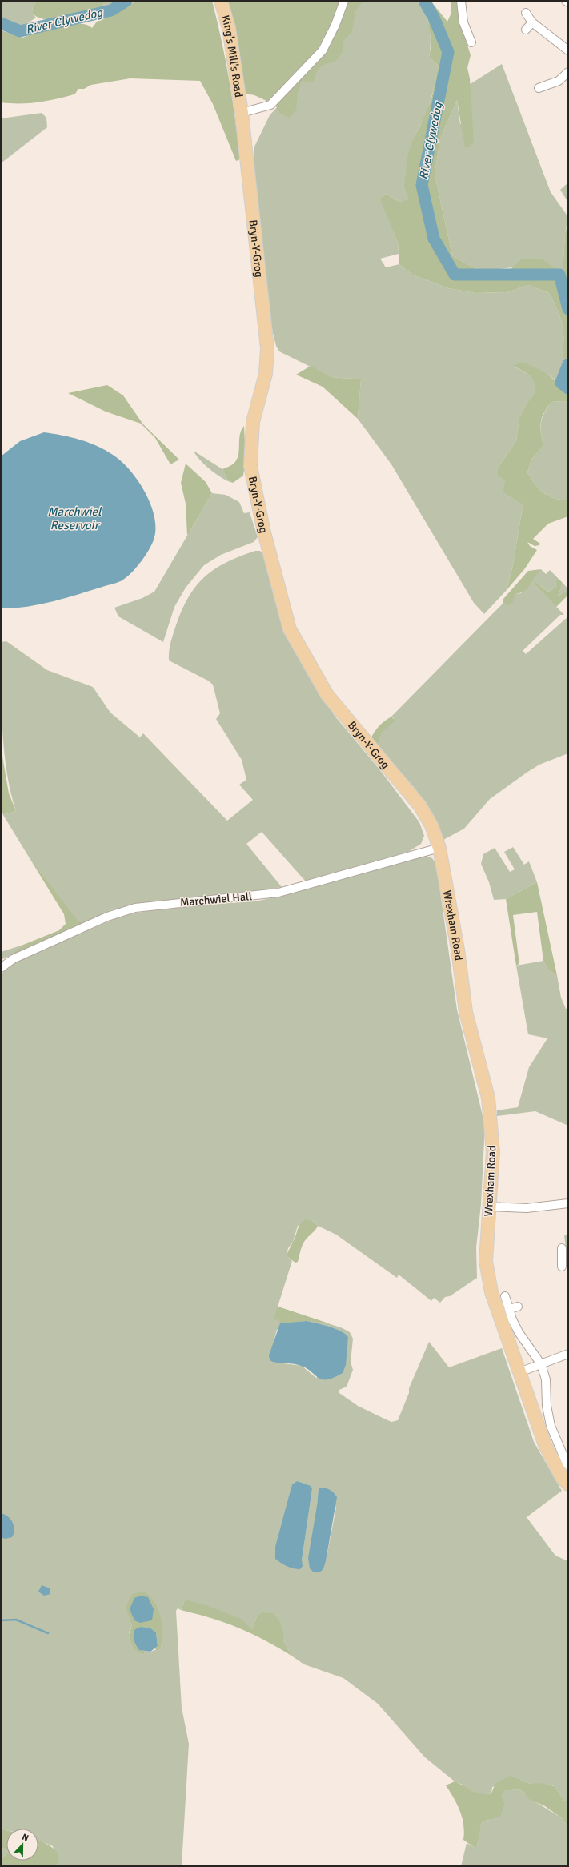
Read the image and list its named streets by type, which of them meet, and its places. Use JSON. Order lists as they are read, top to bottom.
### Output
{
  "streets": {
    "main road": ["King's Mill's Road", "Bryn-Y-Grog", "Wrexham Road"],
    "street": ["Marchwiel Hall"]
  },
  "crossings": [
    ["King's Mill's Road", "Bryn-Y-Grog"],
    ["Bryn-Y-Grog", "Marchwiel Hall"],
    ["Bryn-Y-Grog", "Wrexham Road"],
    ["Marchwiel Hall", "Wrexham Road"]
  ],
  "water": ["River Clywedog", "Marchwiel Reservoir"],
  "north": "top"
}
